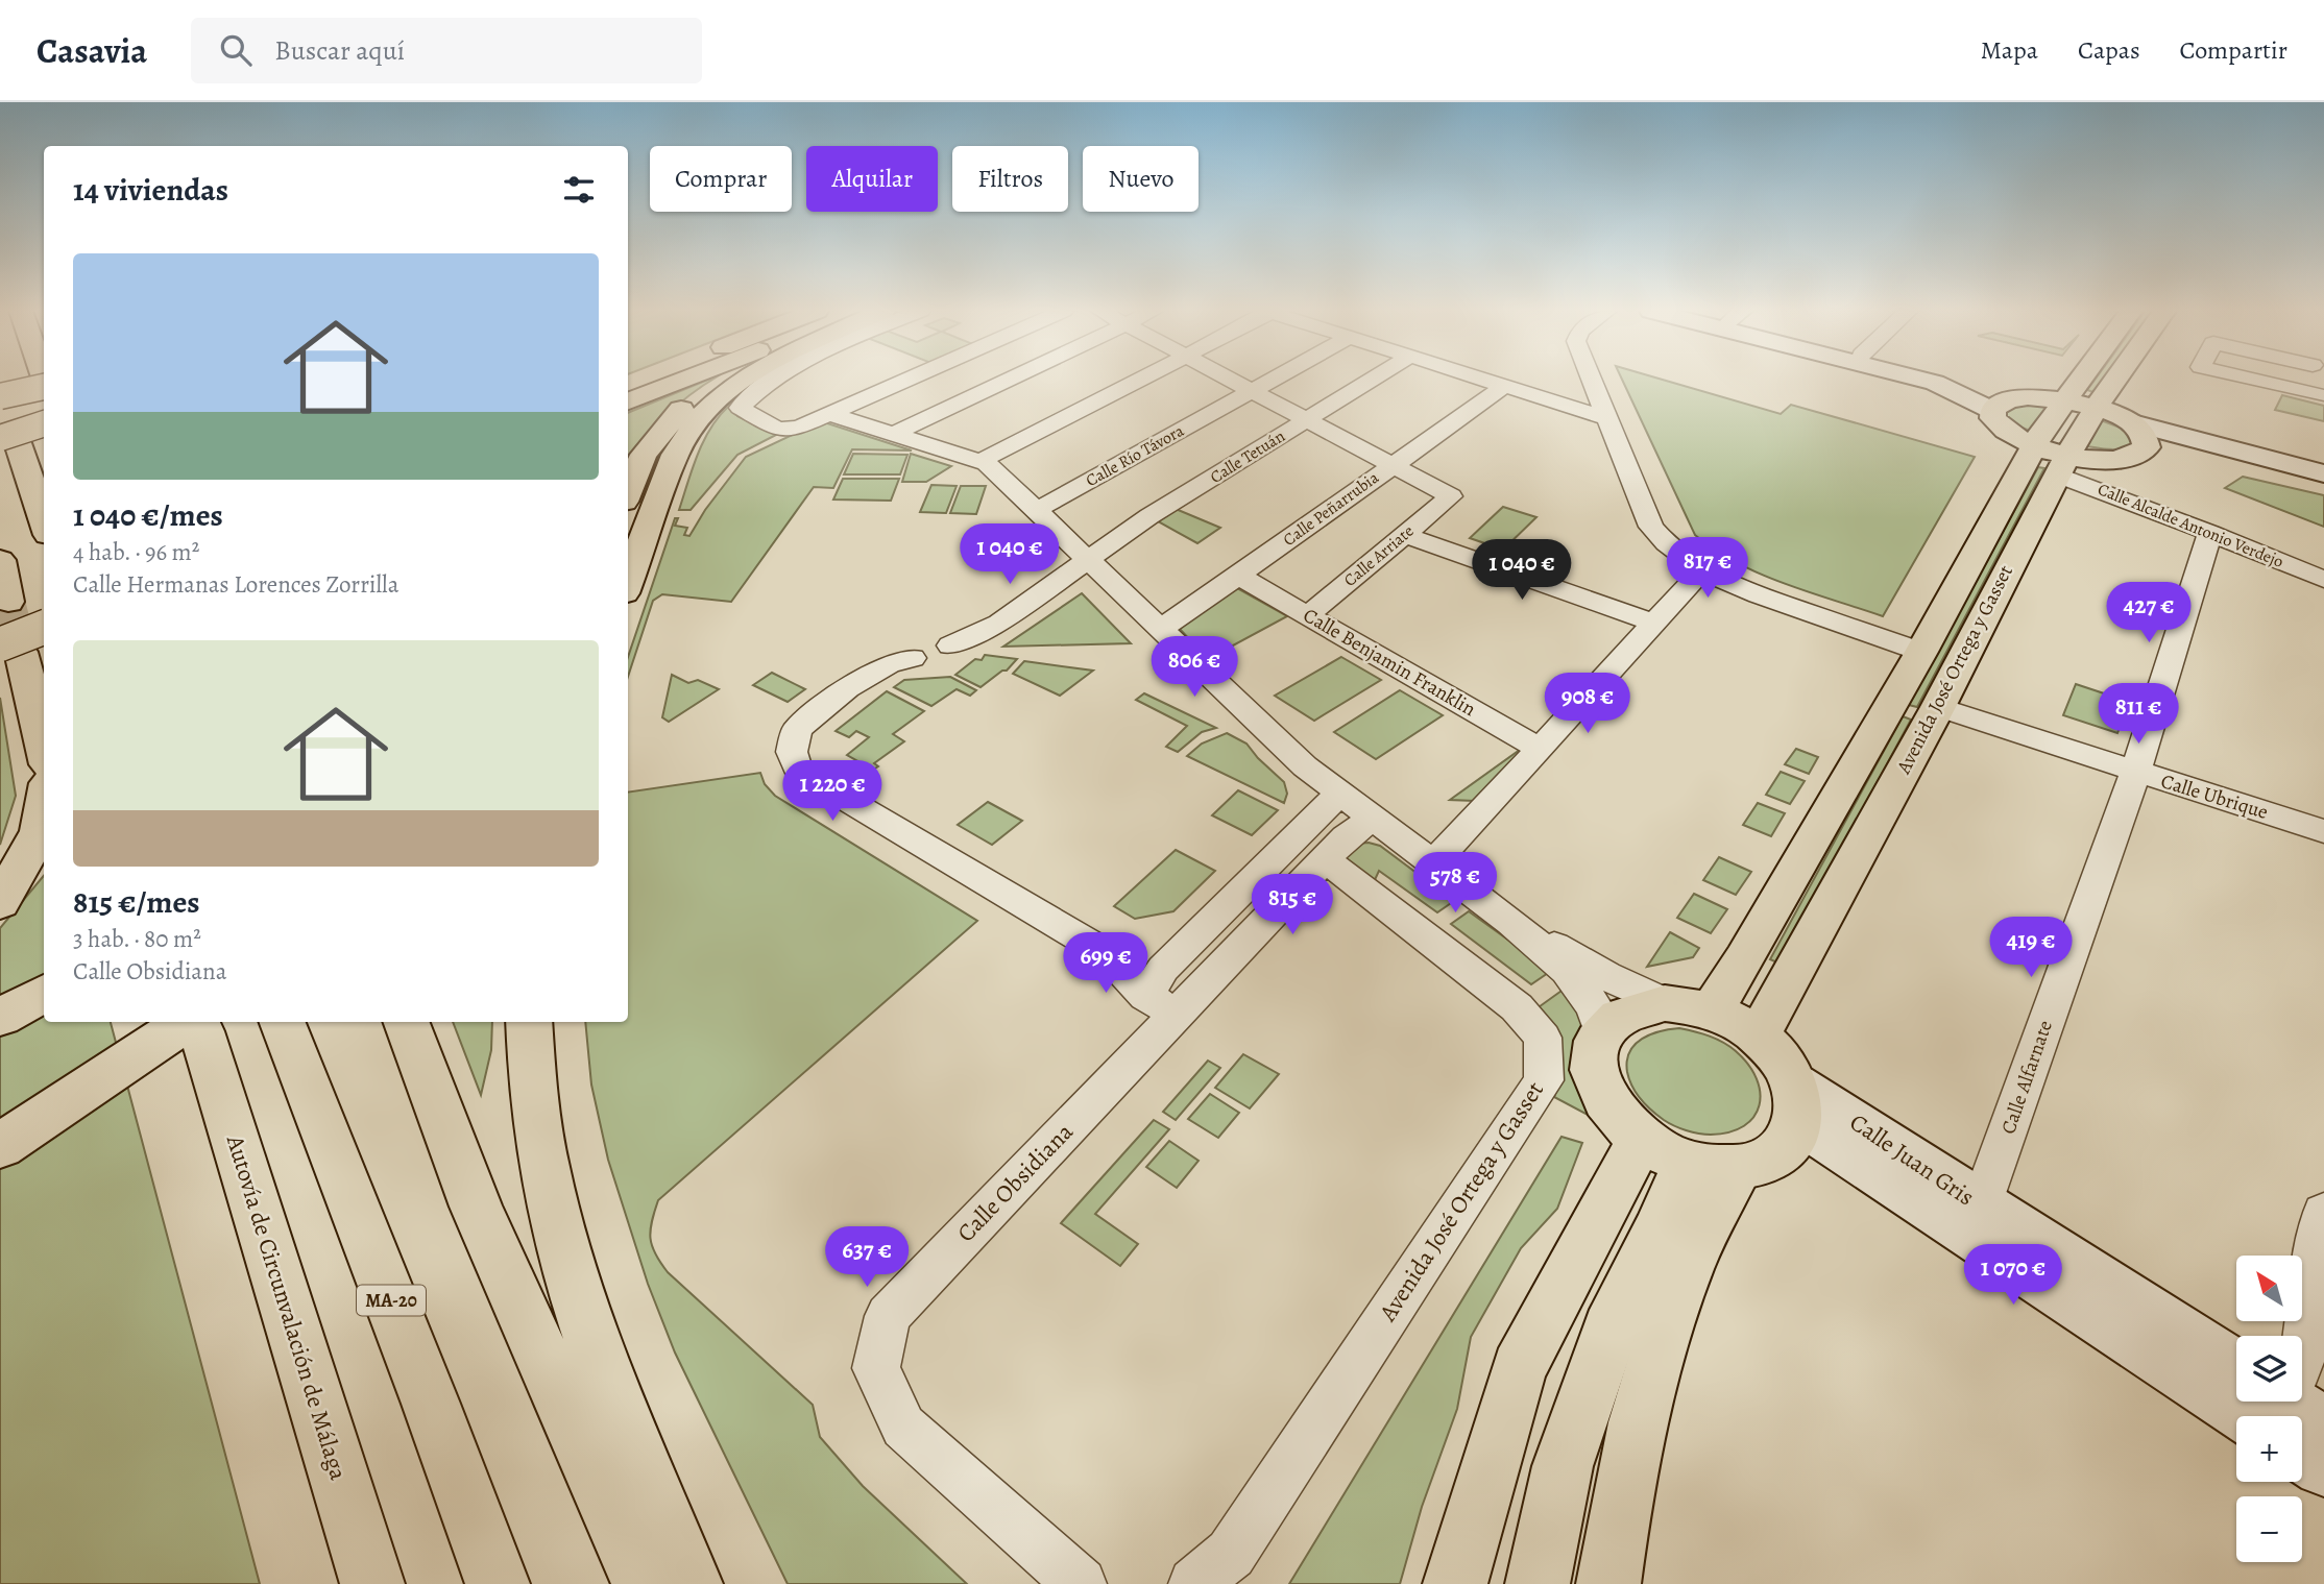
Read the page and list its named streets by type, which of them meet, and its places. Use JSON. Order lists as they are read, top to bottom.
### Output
{
  "streets": {
    "main road": [
      "Avenida José Ortega y Gasset",
      "Calle Juan Gris",
      "MA-20",
      "Autovía de Circunvalación de Málaga"
    ],
    "street": [
      "Calle Río Távora",
      "Calle Tetuán",
      "Calle Peñarrubia",
      "Calle Alcalde Antonio Verdejo",
      "Calle Arriate",
      "Calle Benjamin Franklin",
      "Calle Ubrique",
      "Calle Alfarnate",
      "Calle Obsidiana"
    ]
  },
  "crossings": [
    ["Calle Peñarrubia", "Calle Arriate"],
    ["Calle Peñarrubia", "Calle Benjamin Franklin"],
    ["Calle Alcalde Antonio Verdejo", "Avenida José Ortega y Gasset"],
    ["Calle Alcalde Antonio Verdejo", "Calle Alfarnate"],
    ["Calle Arriate", "Calle Benjamin Franklin"],
    ["Avenida José Ortega y Gasset", "Calle Ubrique"],
    ["Avenida José Ortega y Gasset", "Calle Juan Gris"],
    ["Avenida José Ortega y Gasset", "Calle Obsidiana"],
    ["Calle Ubrique", "Calle Alfarnate"],
    ["Calle Alfarnate", "Calle Juan Gris"]
  ],
  "north": "top left",
  "page": {
    "header": "Casavia",
    "search": "Buscar aquí",
    "nav": ["Mapa", "Capas", "Compartir"],
    "chip": [
      "Comprar",
      "Alquilar",
      "Filtros",
      "Nuevo"
    ],
    "heading": "14 viviendas",
    "list": [
      {
        "name": "1 040 €/mes",
        "note": "4 hab. · 96 m² · Calle Hermanas Lorences Zorrilla"
      },
      {
        "name": "815 €/mes",
        "note": "3 hab. · 80 m² · Calle Obsidiana"
      }
    ],
    "price": [
      "1 040 €",
      "817 €",
      "1 040 €",
      "427 €",
      "806 €",
      "908 €",
      "811 €",
      "1 220 €",
      "578 €",
      "815 €",
      "419 €",
      "699 €",
      "637 €",
      "1 070 €"
    ],
    "map_buttons": ["+", "−"]
  }
}
